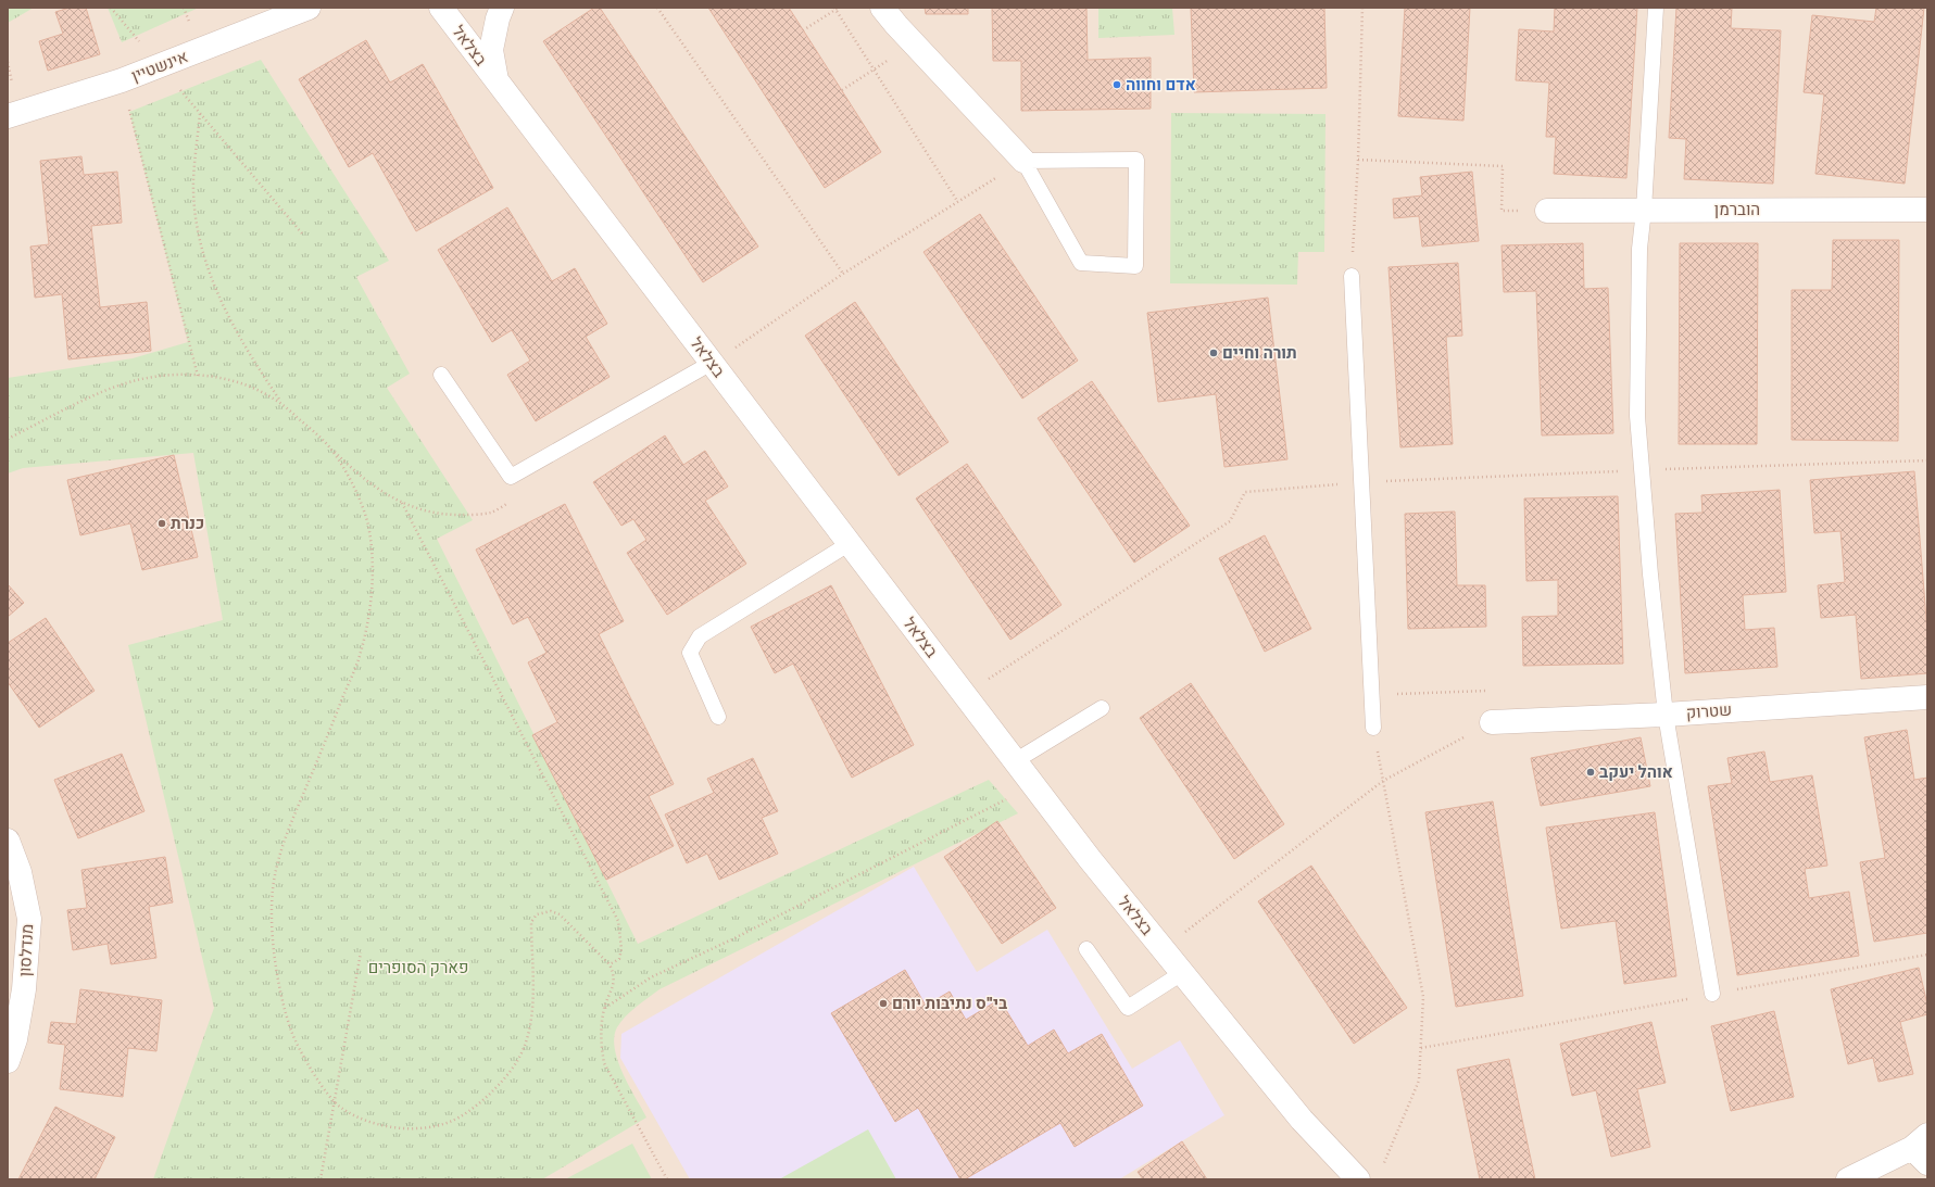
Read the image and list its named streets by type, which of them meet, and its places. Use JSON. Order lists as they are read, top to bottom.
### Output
{
  "streets": {
    "street": [
      "בצלאל",
      "אינשטיין",
      "הוברמן",
      "שטרוק",
      "מנדלסון"
    ]
  },
  "parks": ["פארק הסופרים"],
  "places": [
    "אדם וחווה",
    "תורה וחיים",
    "כנרת",
    "אוהל יעקב",
    "בי\"ס נתיבות יורם"
  ]
}
